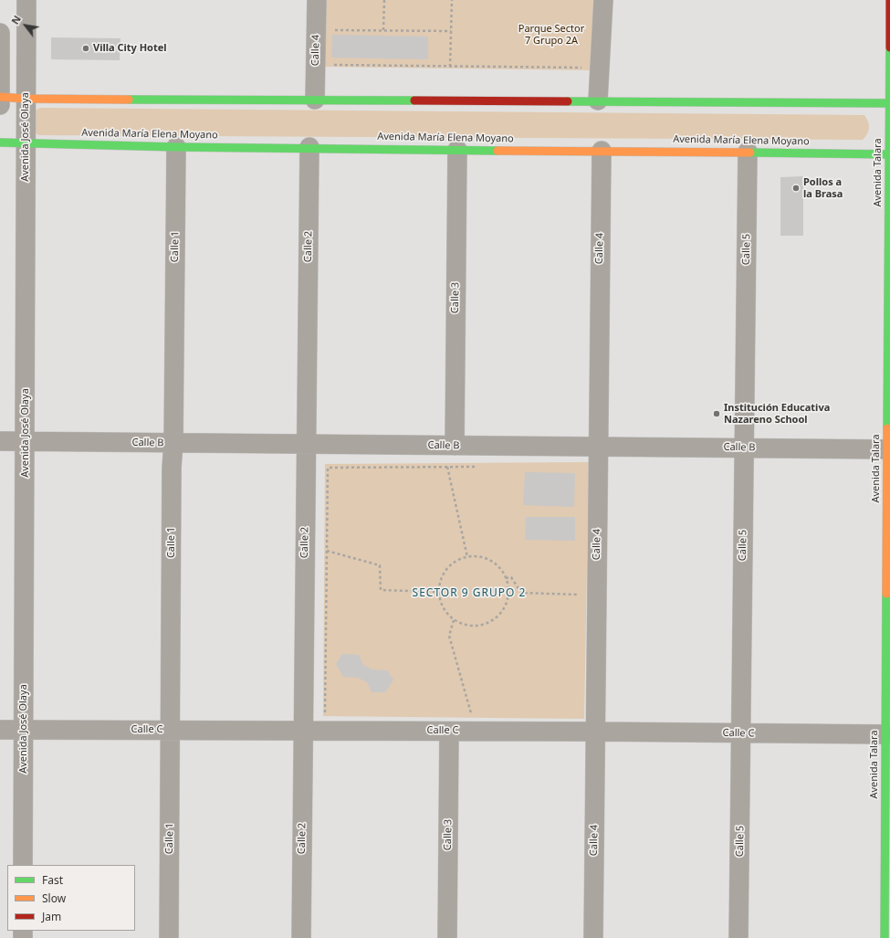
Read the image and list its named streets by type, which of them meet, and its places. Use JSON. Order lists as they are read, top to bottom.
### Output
{
  "streets": {
    "street": [
      "Calle 4",
      "Avenida María Elena Moyano",
      "Avenida José Olaya",
      "Avenida Talara",
      "Calle 1",
      "Calle 2",
      "Calle 5",
      "Calle 3",
      "Calle B",
      "Calle C"
    ]
  },
  "crossings": [
    ["Calle 4", "Avenida María Elena Moyano"],
    ["Calle 4", "Calle B"],
    ["Calle 4", "Calle C"],
    ["Avenida María Elena Moyano", "Avenida José Olaya"],
    ["Avenida María Elena Moyano", "Avenida Talara"],
    ["Avenida María Elena Moyano", "Calle 1"],
    ["Avenida María Elena Moyano", "Calle 2"],
    ["Avenida María Elena Moyano", "Calle 5"],
    ["Avenida María Elena Moyano", "Calle 3"],
    ["Avenida José Olaya", "Calle B"],
    ["Avenida José Olaya", "Calle C"],
    ["Avenida Talara", "Calle B"],
    ["Avenida Talara", "Calle C"],
    ["Calle 1", "Calle B"],
    ["Calle 1", "Calle C"],
    ["Calle 2", "Calle B"],
    ["Calle 2", "Calle C"],
    ["Calle 5", "Calle B"],
    ["Calle 5", "Calle C"],
    ["Calle 3", "Calle B"],
    ["Calle 3", "Calle C"]
  ],
  "districts": ["SECTOR 9 GRUPO 2"],
  "parks": ["Parque Sector 7 Grupo 2A"],
  "places": ["Villa City Hotel", "Pollos a la Brasa", "Institución Educativa Nazareno School"],
  "legend": ["Fast", "Slow", "Jam"],
  "north": "top left"
}
